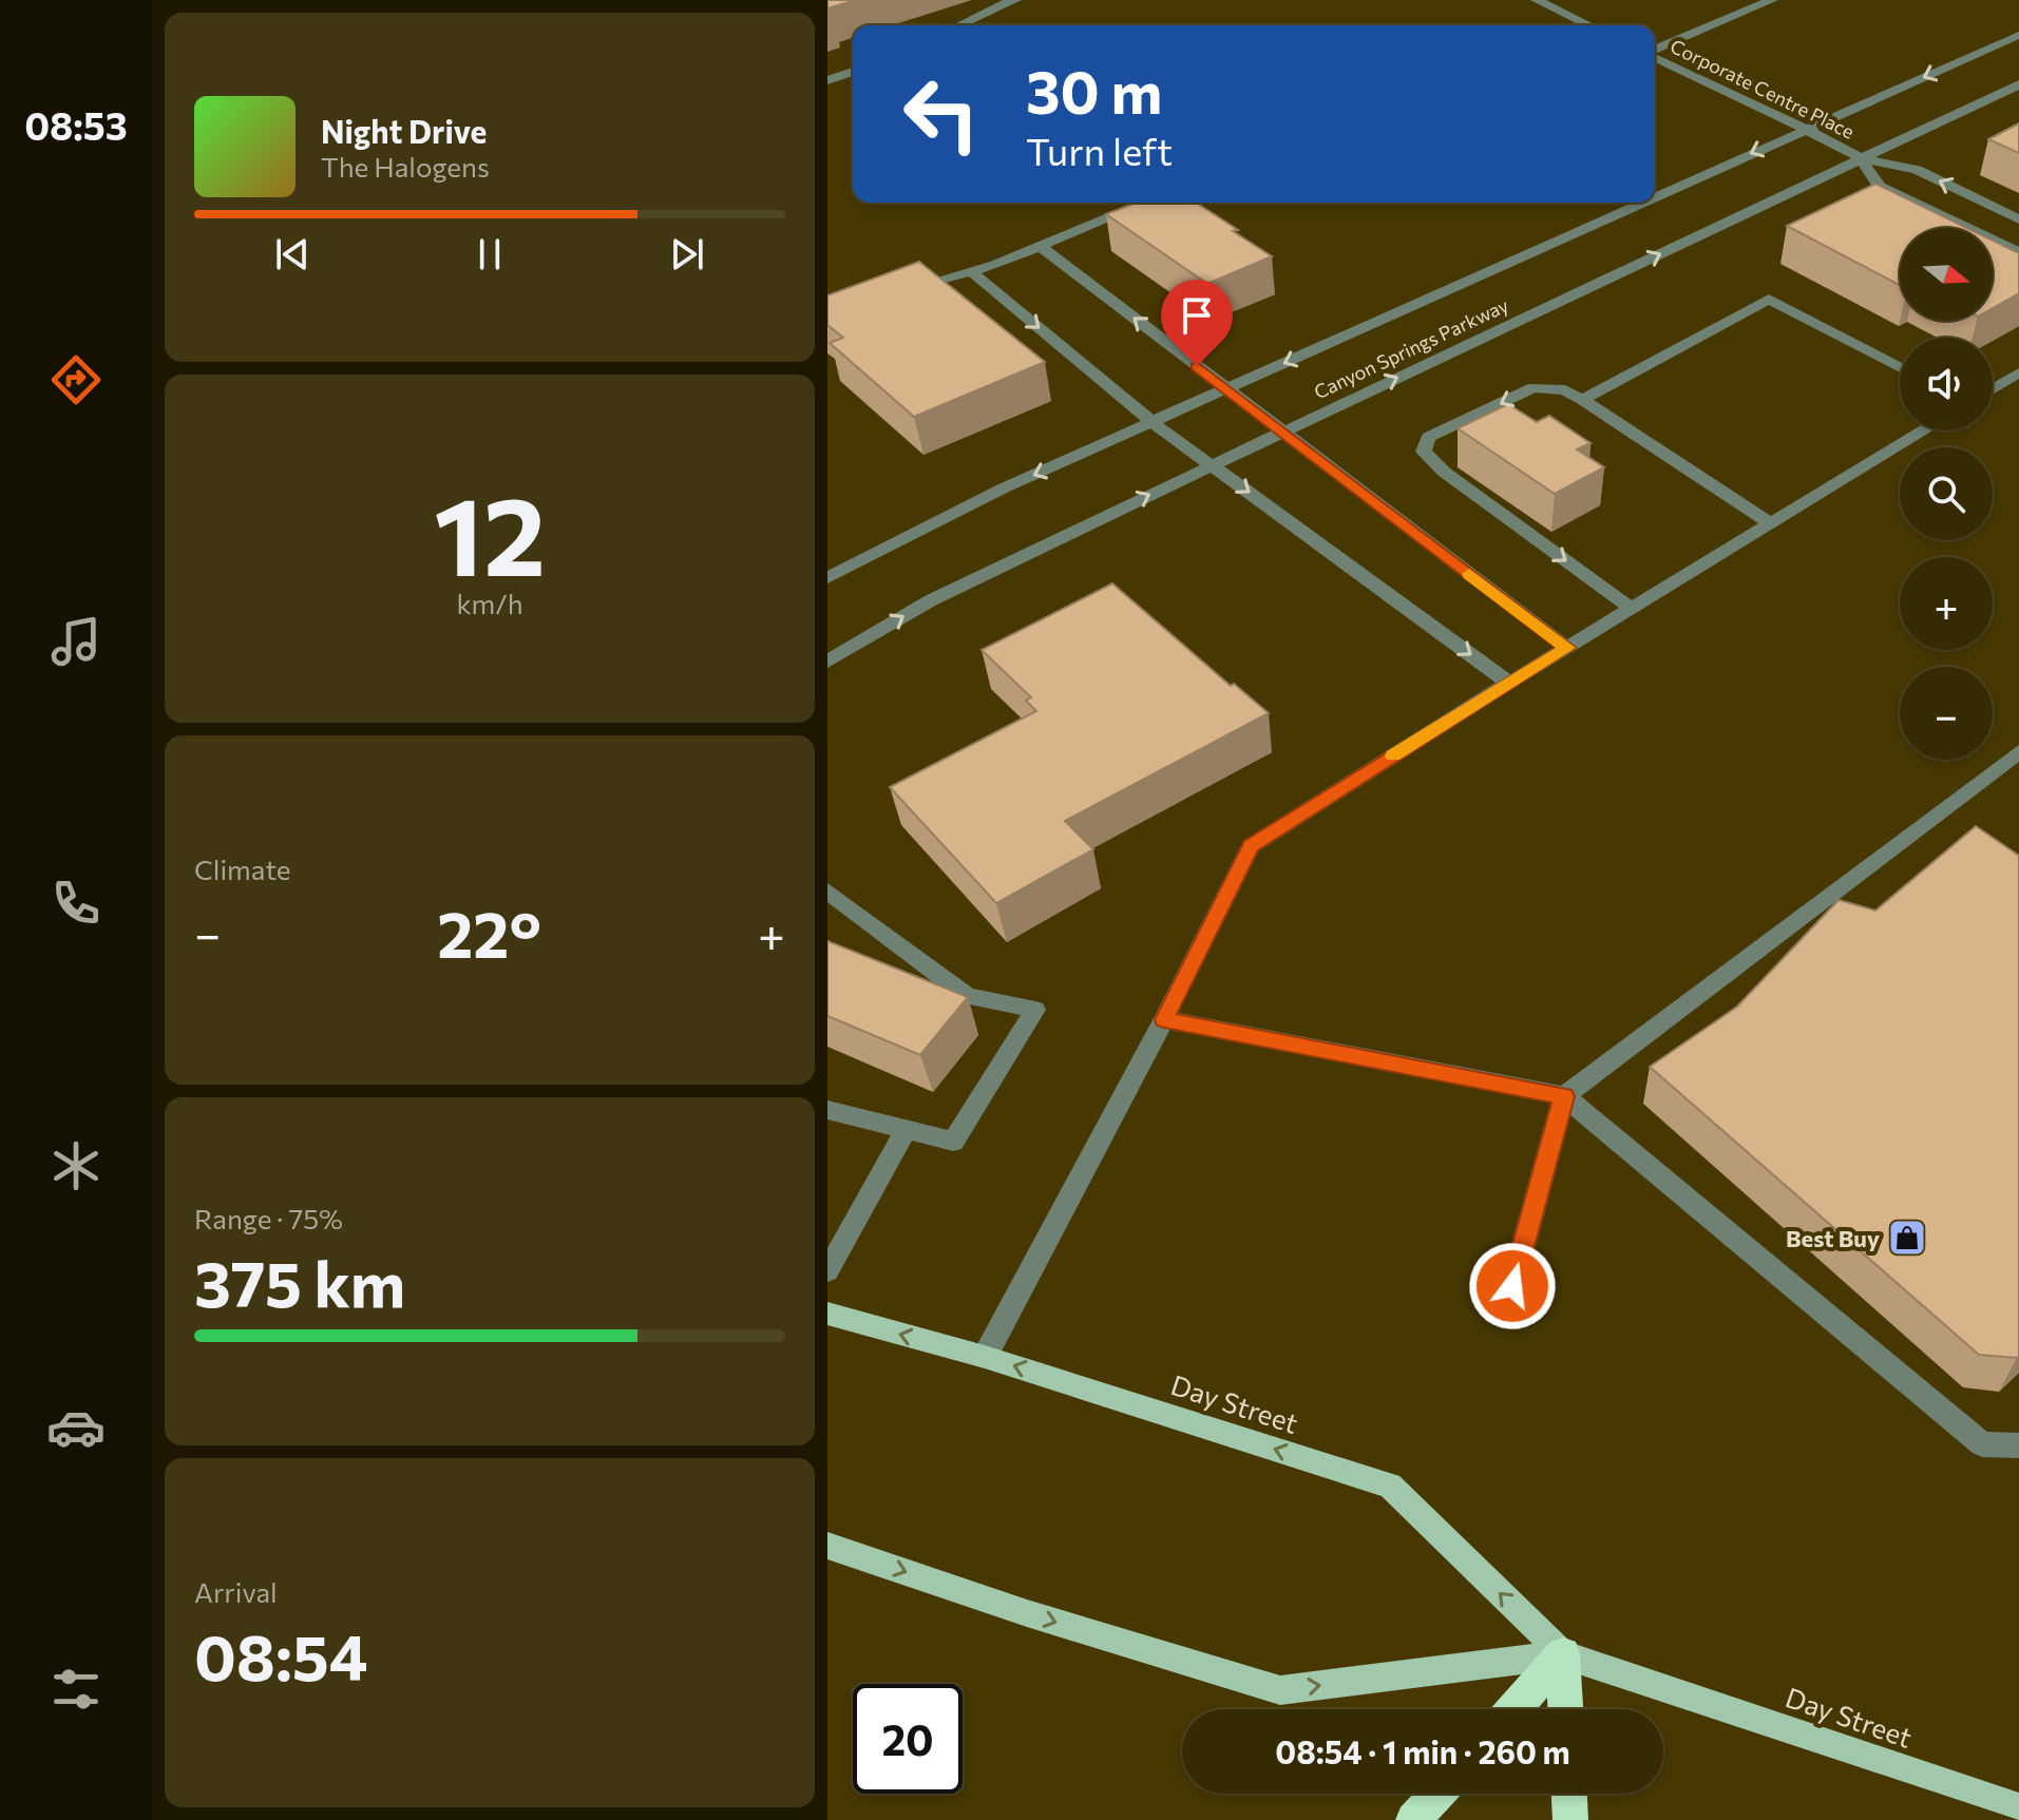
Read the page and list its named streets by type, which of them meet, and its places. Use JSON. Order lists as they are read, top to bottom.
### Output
{
  "streets": {
    "main road": ["Day Street"],
    "street": ["Corporate Centre Place", "Canyon Springs Parkway"]
  },
  "crossings": [
    ["Corporate Centre Place", "Canyon Springs Parkway"]
  ],
  "places": {
    "shop": ["Best Buy"]
  },
  "north": "right",
  "page": {
    "tabs": "08:53",
    "turn": ["30 m", "Turn left"],
    "song": ["Night Drive", "The Halogens"],
    "map_buttons": ["+", "−"],
    "tile": [
      ["12", "km/h"],
      "Climate",
      ["Range · 75%", "375 km"],
      ["Arrival", "08:54"]
    ],
    "heat": ["−", "22°", "+"],
    "limit": "20",
    "trip": "08:54 · 1 min · 260 m"
  }
}
